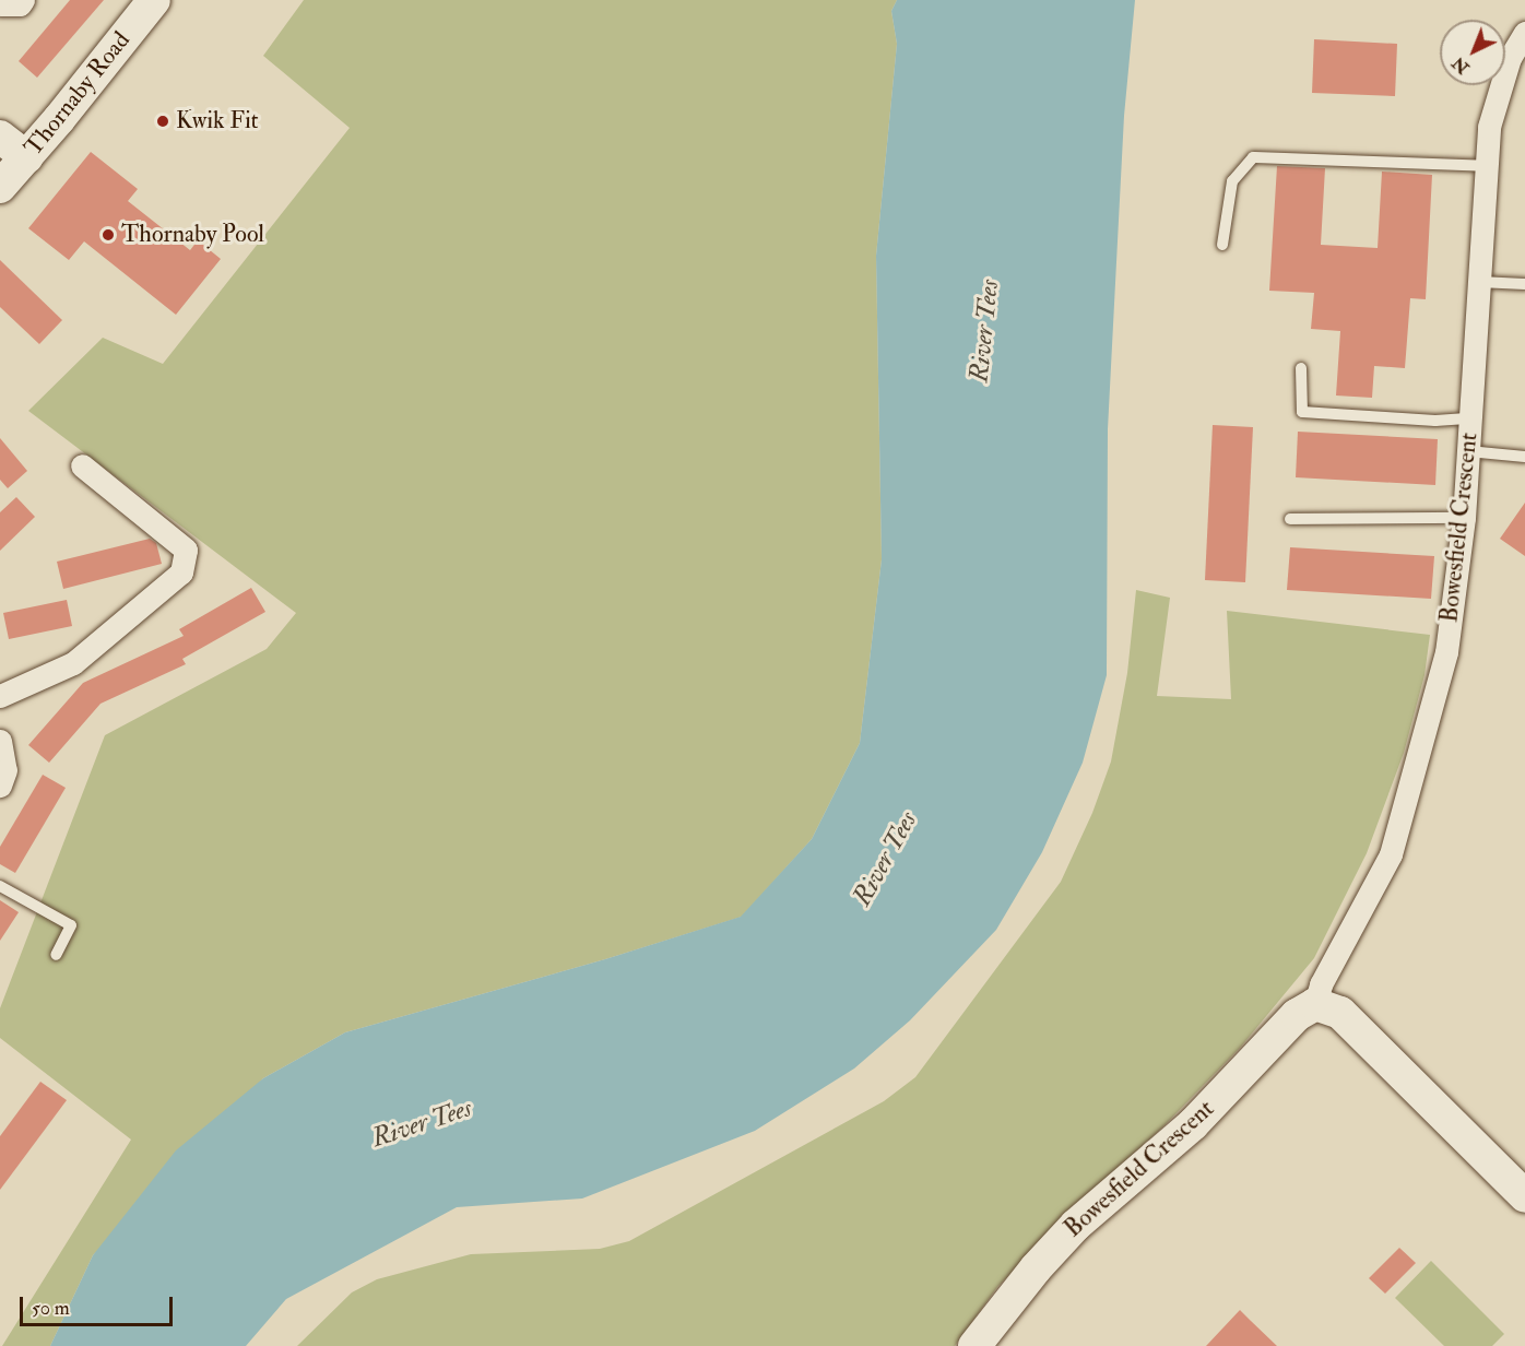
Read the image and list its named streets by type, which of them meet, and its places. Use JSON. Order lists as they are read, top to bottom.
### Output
{
  "streets": {
    "street": ["Thornaby Road", "Bowesfield Crescent"]
  },
  "water": ["River Tees"],
  "places": ["Kwik Fit", "Thornaby Pool"],
  "scale_bar": "50 m",
  "north": "bottom left"
}
